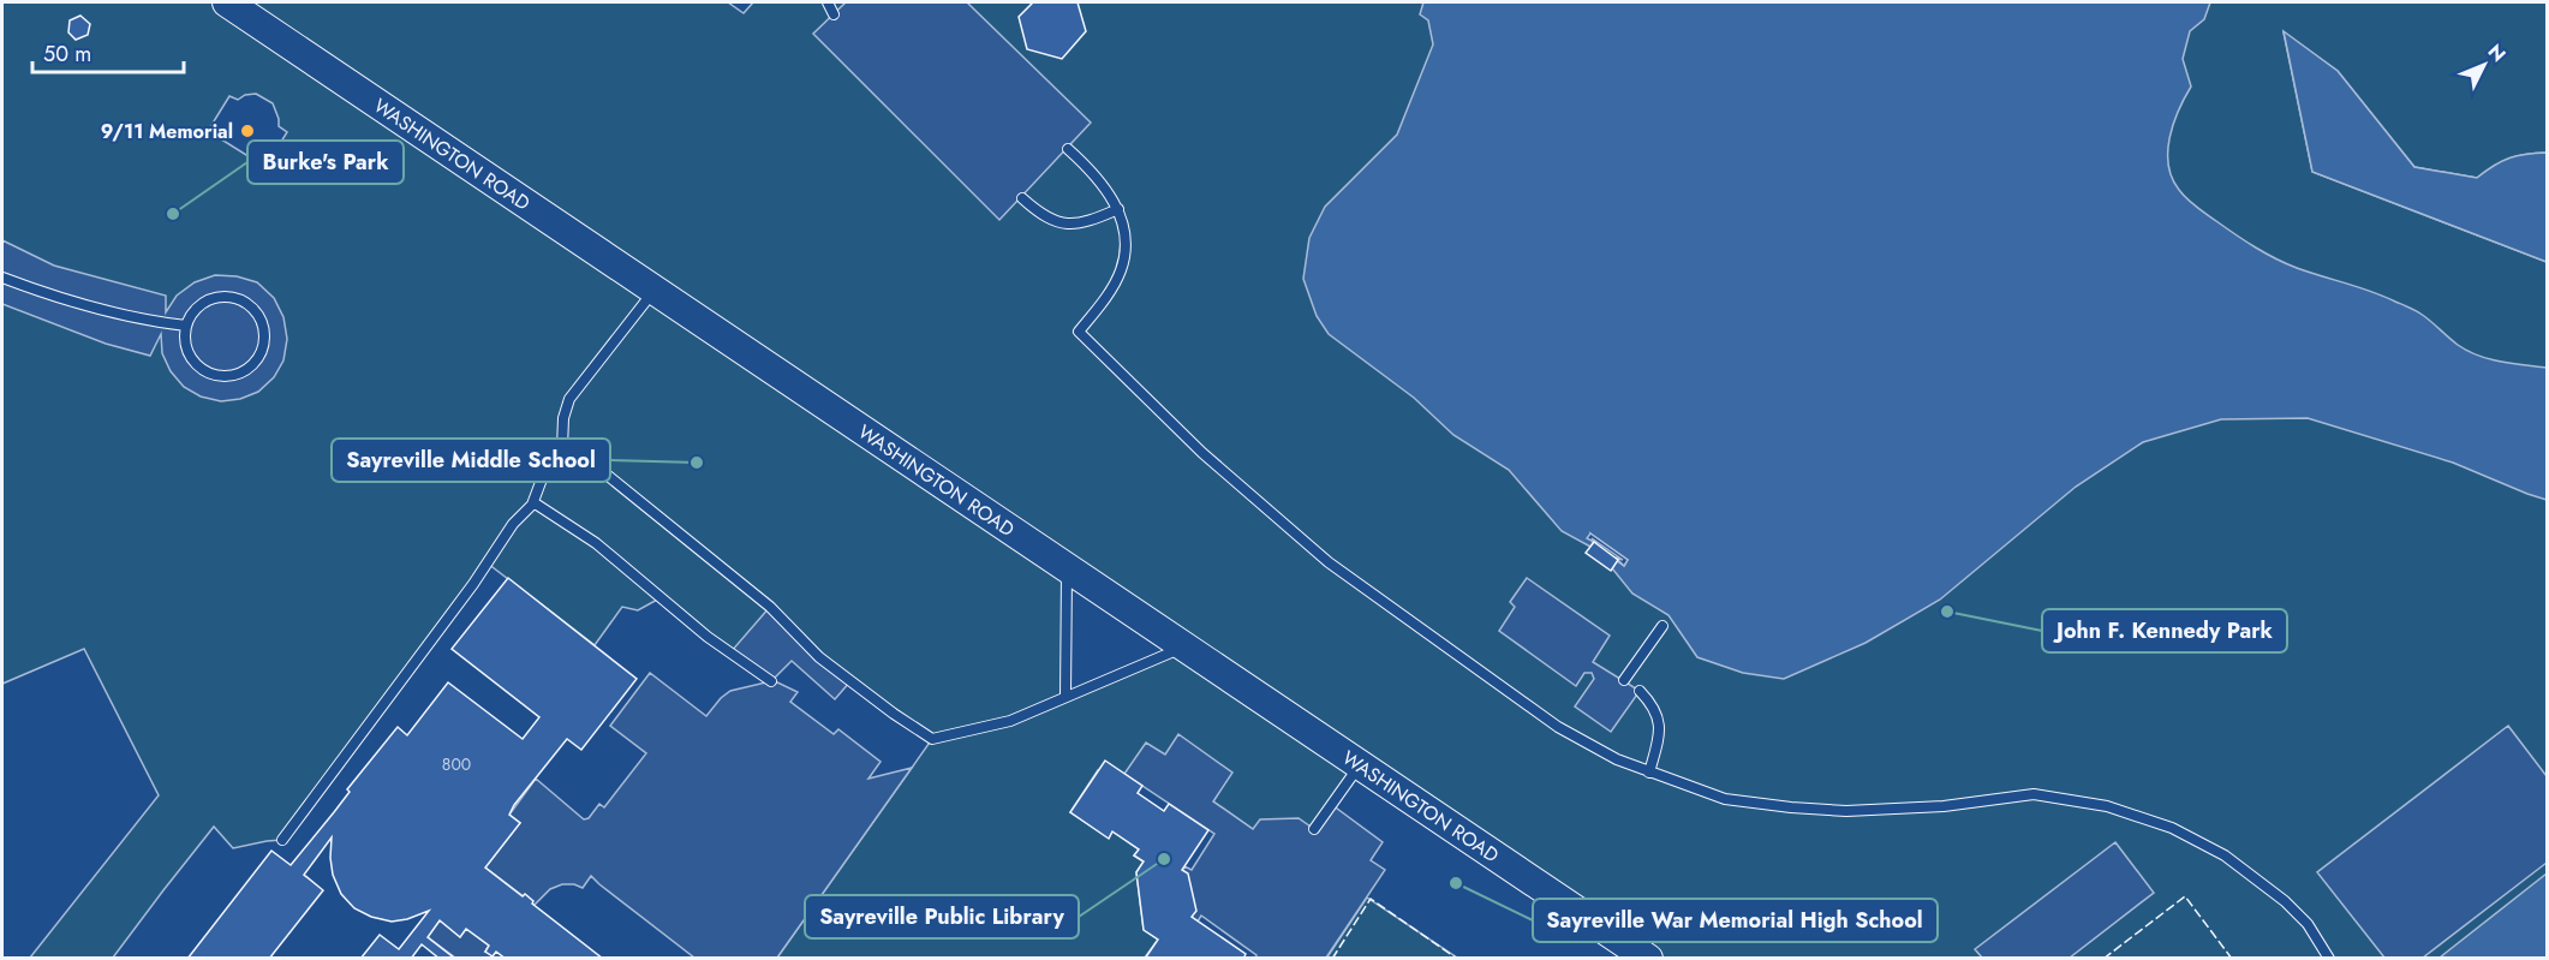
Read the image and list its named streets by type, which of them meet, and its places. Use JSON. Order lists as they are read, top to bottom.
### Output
{
  "streets": {
    "main road": ["WASHINGTON ROAD"]
  },
  "places": [
    "9/11 Memorial",
    "Burke's Park",
    "Sayreville Middle School",
    "John F. Kennedy Park",
    "Sayreville Public Library",
    "Sayreville War Memorial High School"
  ],
  "house_numbers": ["800"],
  "scale_bar": "50 m",
  "north": "top right"
}
